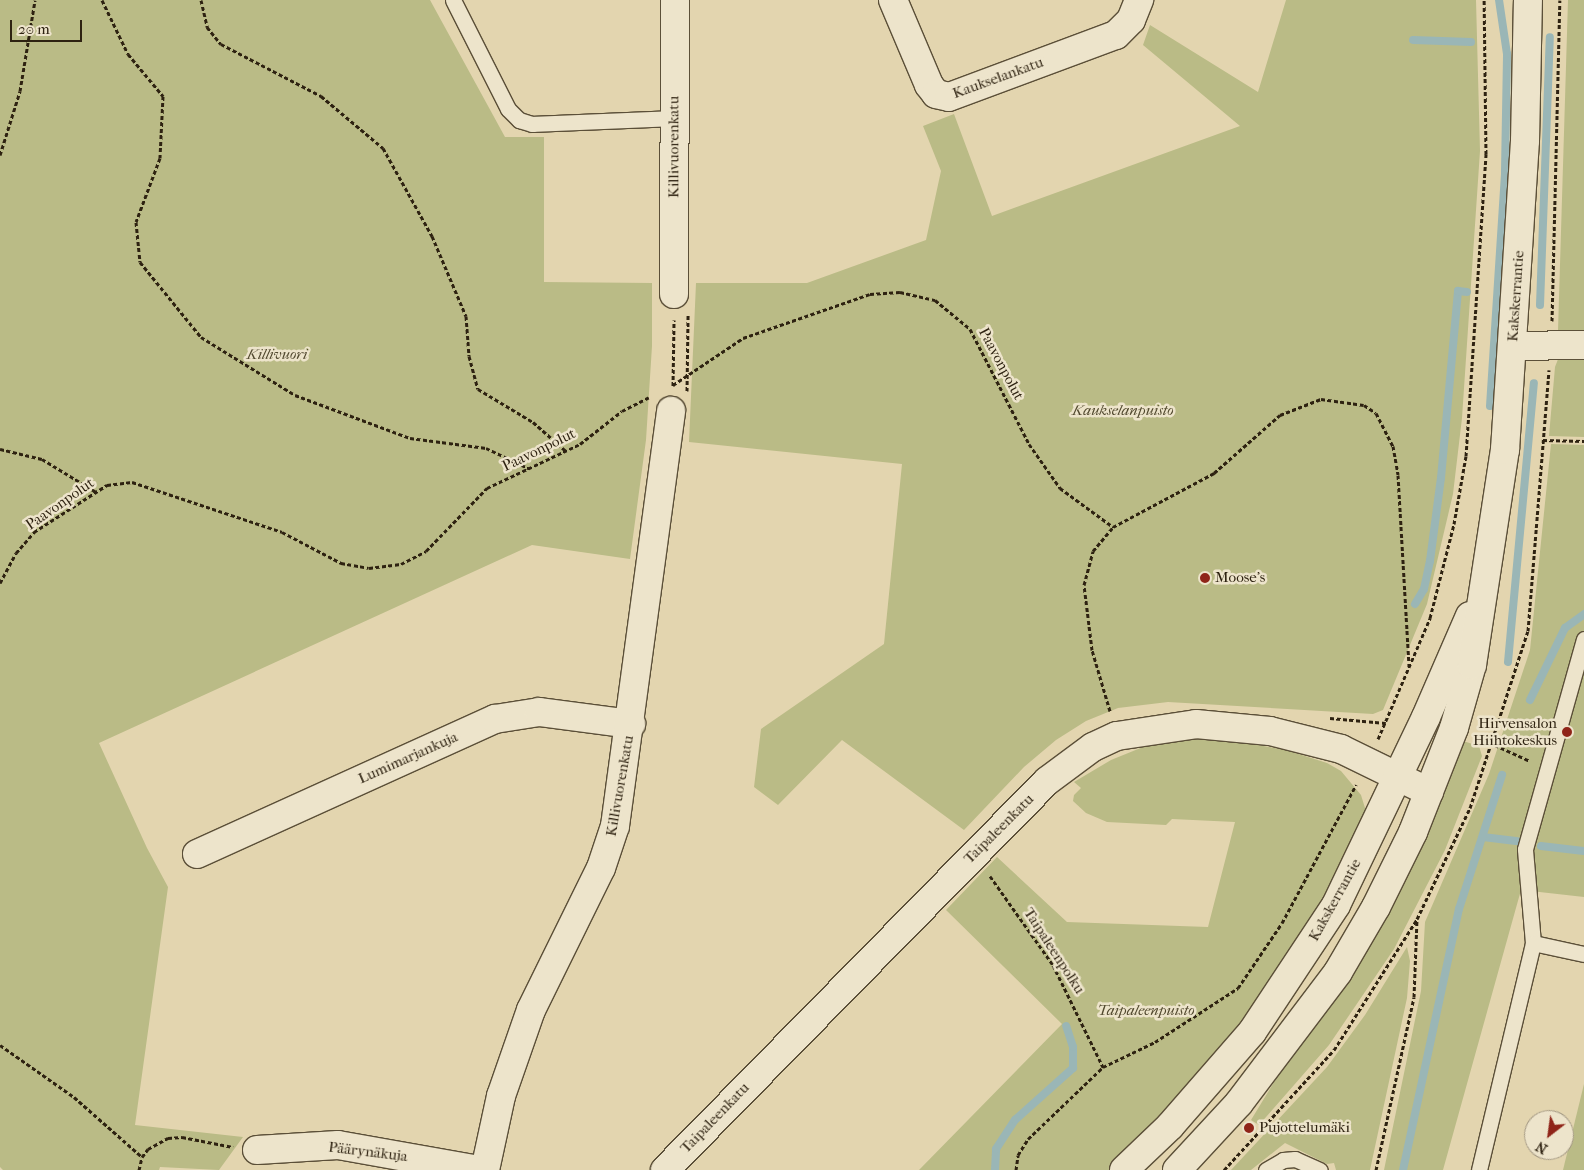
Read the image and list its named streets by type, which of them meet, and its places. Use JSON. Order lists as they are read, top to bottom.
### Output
{
  "streets": {
    "street": [
      "Kaukselankatu",
      "Killivuorenkatu",
      "Kakskerrantie",
      "Lumimarjankuja",
      "Taipaleenkatu",
      "Päärynäkuja"
    ],
    "path": ["Paavonpolut", "Taipaleenpolku"]
  },
  "crossings": [
    ["Killivuorenkatu", "Paavonpolut"],
    ["Killivuorenkatu", "Lumimarjankuja"],
    ["Kakskerrantie", "Taipaleenkatu"],
    ["Taipaleenkatu", "Taipaleenpolku"]
  ],
  "parks": ["Killivuori", "Kaukselanpuisto", "Taipaleenpuisto"],
  "places": ["Moose's", "Hirvensalon Hiihtokeskus", "Pujottelumäki"],
  "scale_bar": "20 m",
  "north": "bottom left"
}
